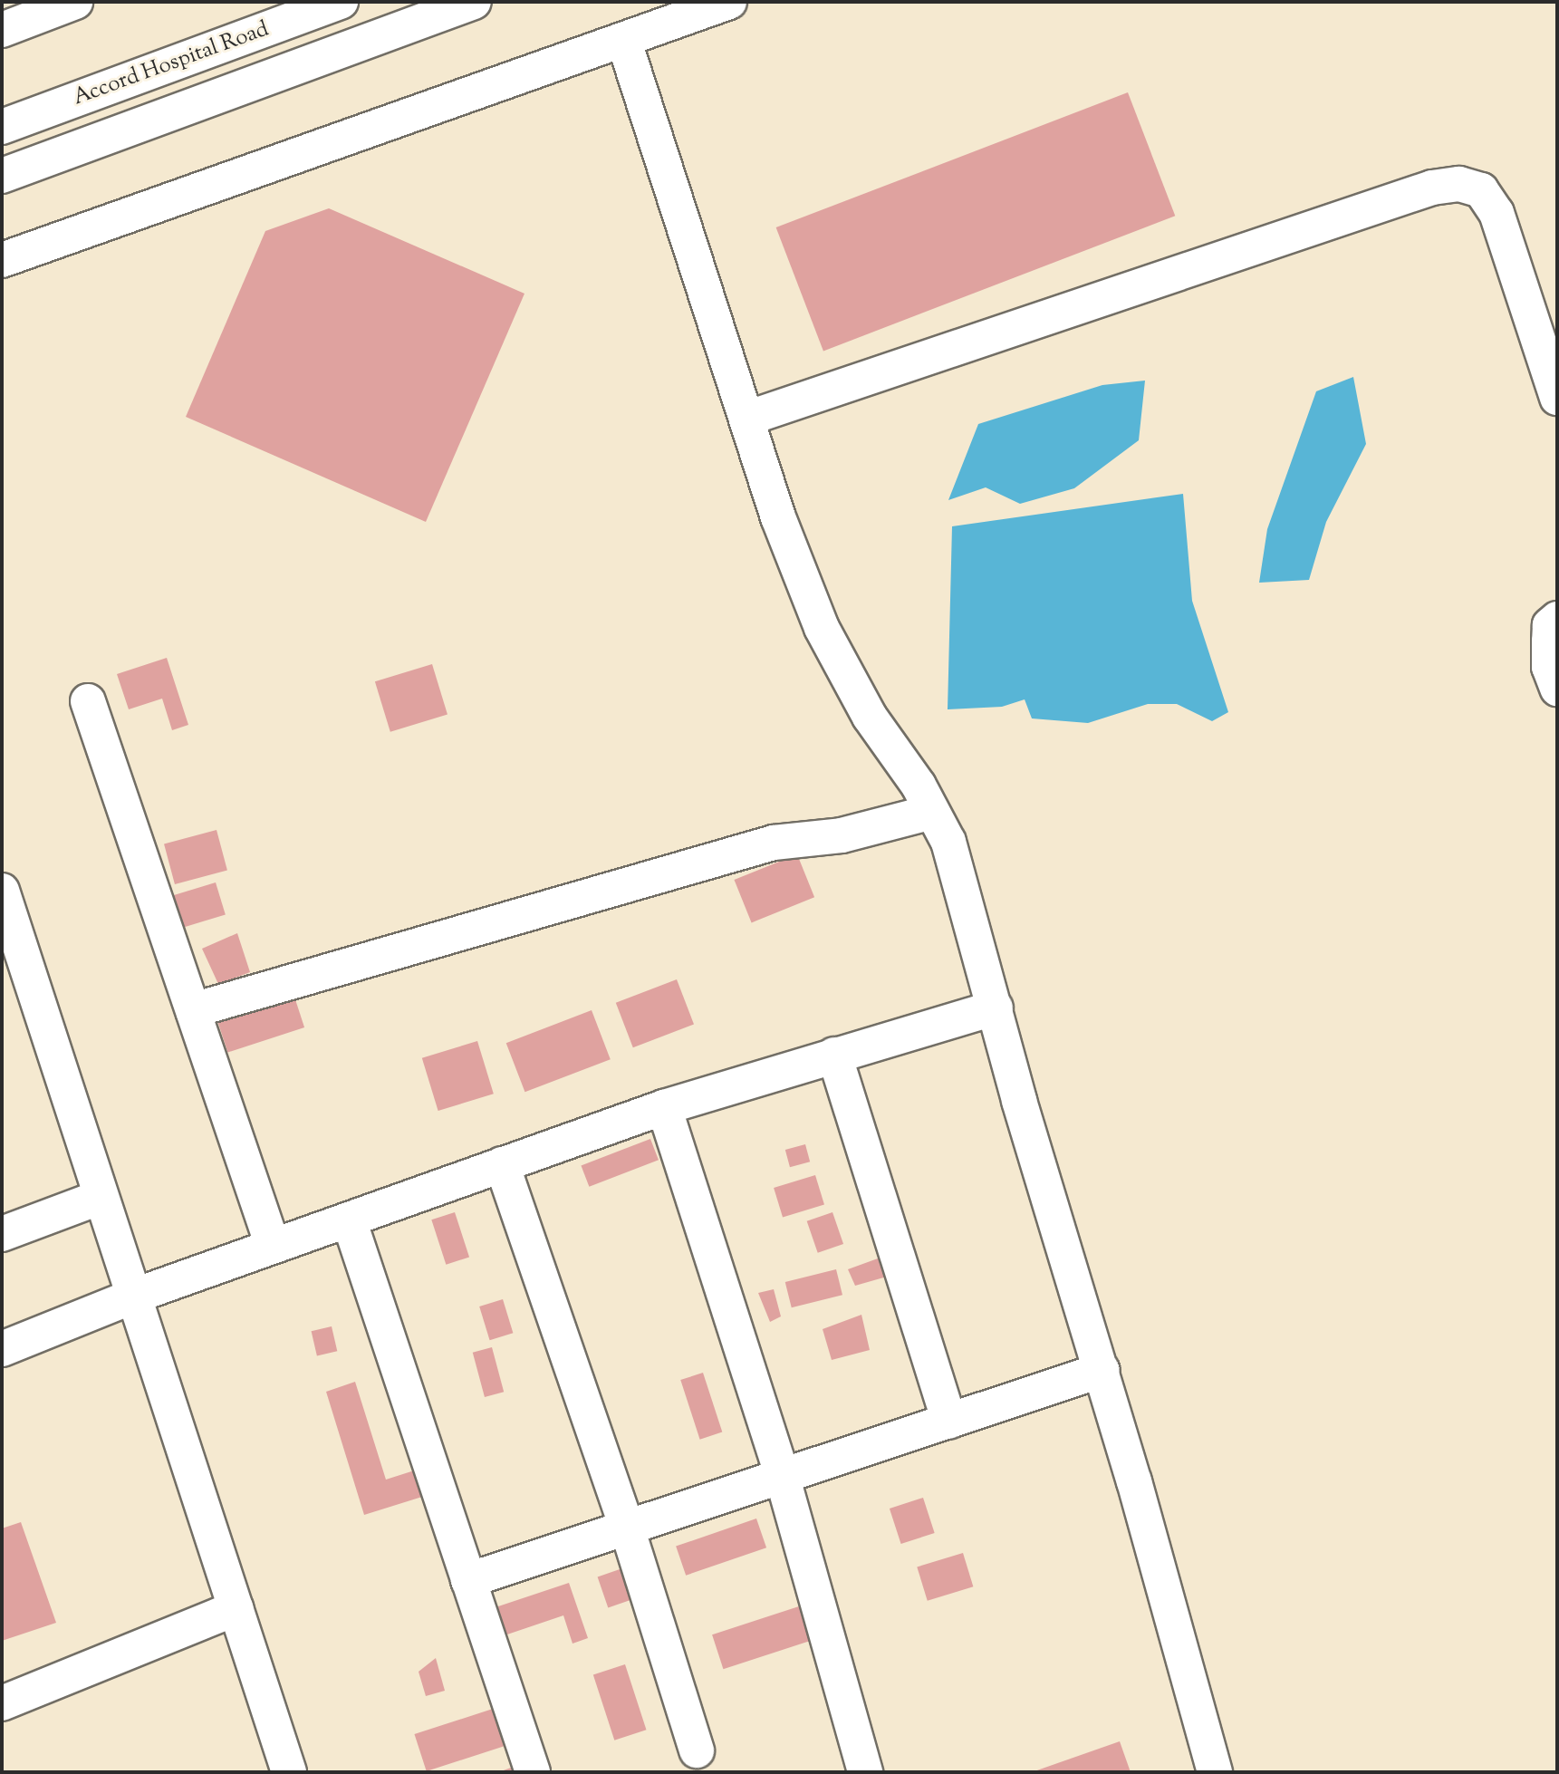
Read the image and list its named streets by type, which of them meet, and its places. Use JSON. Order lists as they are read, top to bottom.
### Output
{
  "streets": {
    "street": ["Accord Hospital Road"]
  }
}
